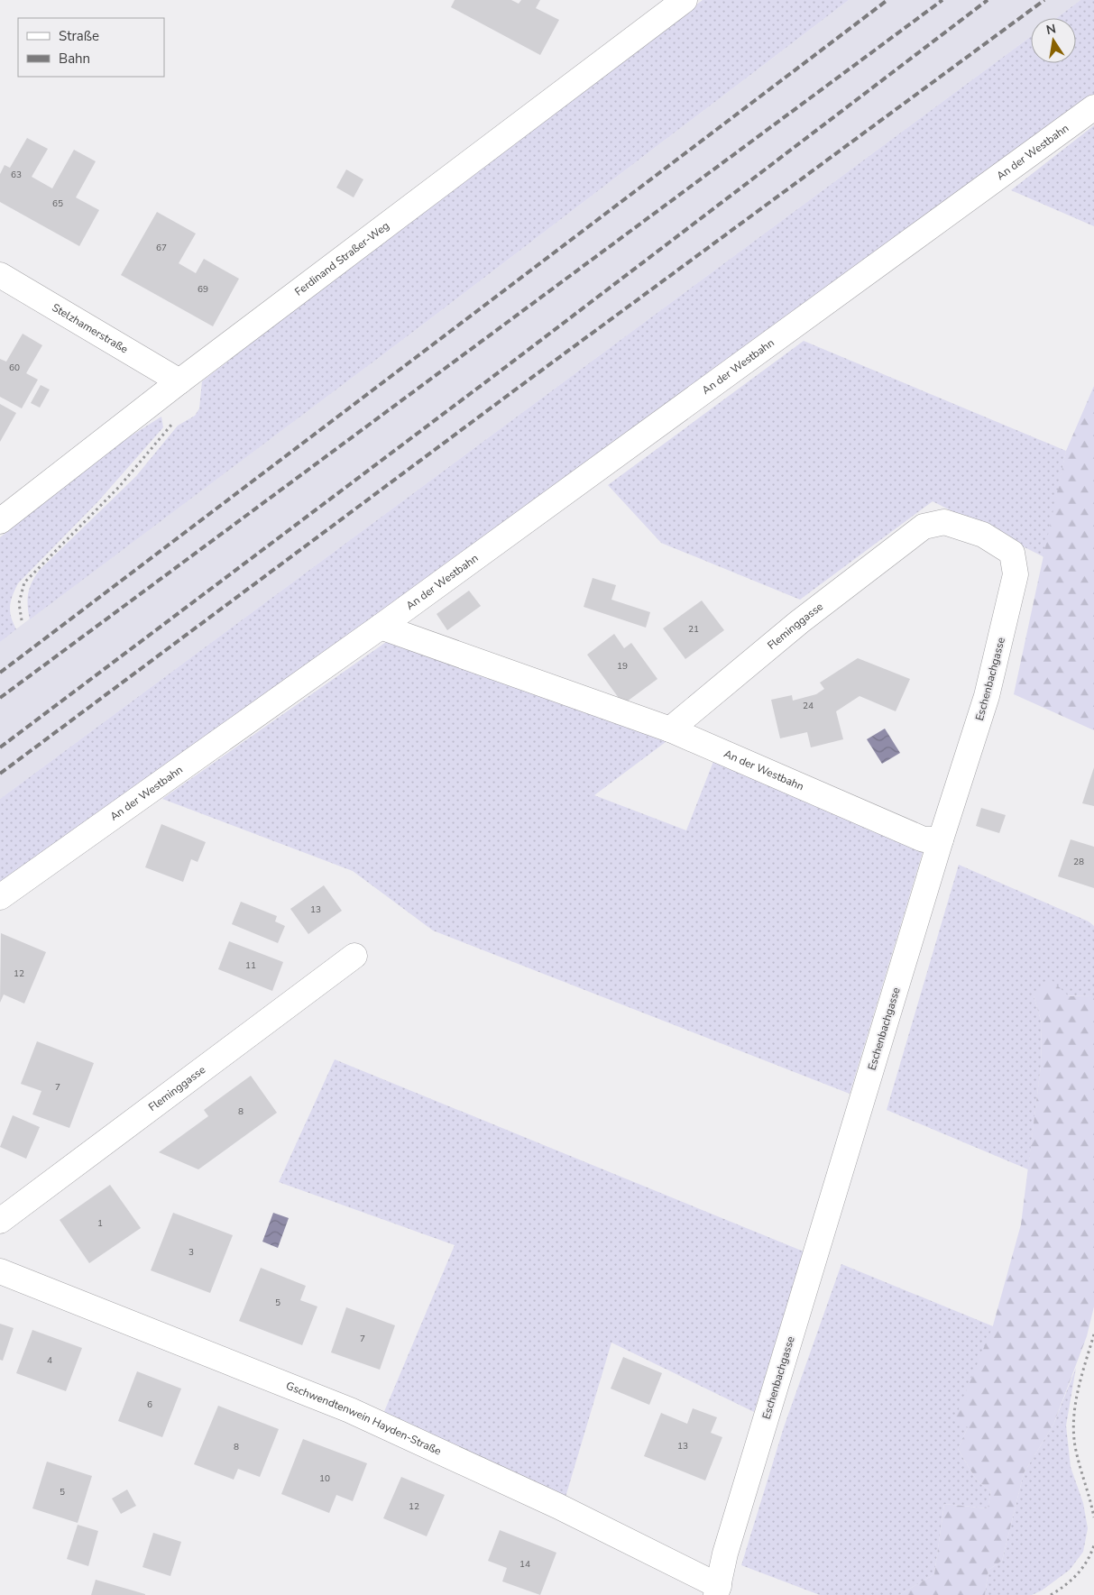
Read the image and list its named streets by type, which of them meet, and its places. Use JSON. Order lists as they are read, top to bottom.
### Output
{
  "streets": {
    "street": [
      "An der Westbahn",
      "Ferdinand Straßer-Weg",
      "Stelzhamerstraße",
      "Fleminggasse",
      "Eschenbachgasse",
      "Gschwendtenwein Hayden-Straße"
    ]
  },
  "crossings": [
    ["An der Westbahn", "Fleminggasse"],
    ["An der Westbahn", "Eschenbachgasse"],
    ["Ferdinand Straßer-Weg", "Stelzhamerstraße"],
    ["Fleminggasse", "Eschenbachgasse"],
    ["Eschenbachgasse", "Gschwendtenwein Hayden-Straße"]
  ],
  "house_numbers": [
    "63",
    "65",
    "67",
    "69",
    "60",
    "21",
    "19",
    "24",
    "28",
    "13",
    "11",
    "12",
    "7",
    "8",
    "1",
    "3",
    "5",
    "7",
    "4",
    "6",
    "13",
    "8",
    "10",
    "5",
    "12",
    "14"
  ],
  "legend": ["Straße", "Bahn"],
  "north": "top"
}
